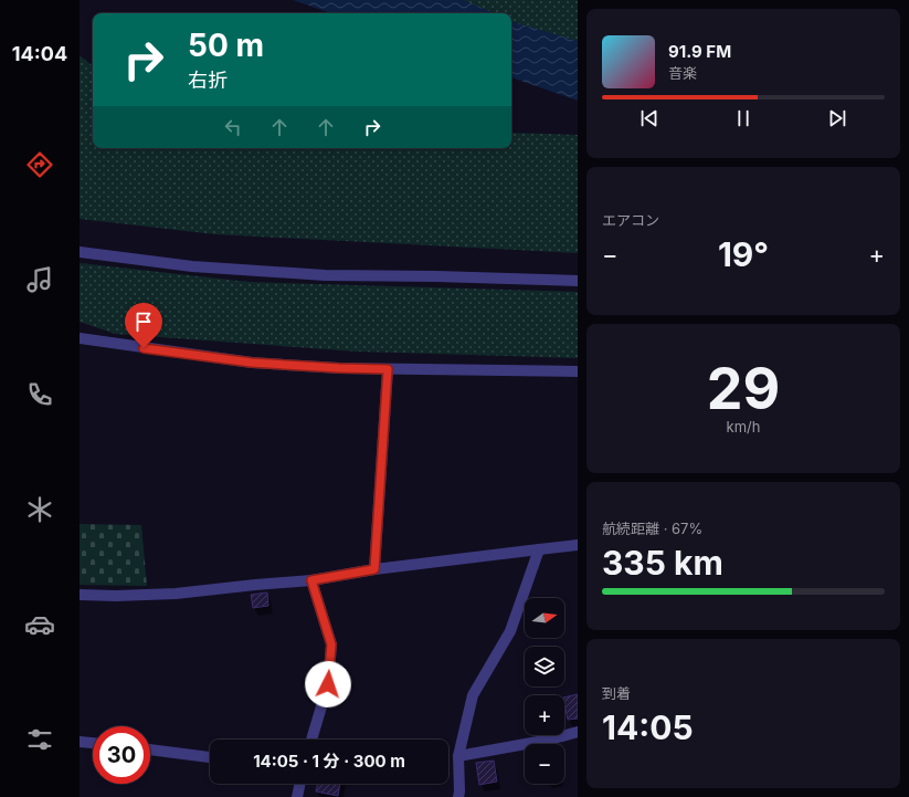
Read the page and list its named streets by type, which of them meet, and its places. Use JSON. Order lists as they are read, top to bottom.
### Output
{
  "north": "right",
  "page": {
    "tabs": "14:04",
    "turn": ["50 m", "右折"],
    "song": ["91.9 FM", "音楽"],
    "tile": [
      "エアコン",
      ["29", "km/h"],
      ["航続距離 · 67%", "335 km"],
      ["到着", "14:05"]
    ],
    "heat": ["−", "19°", "+"],
    "map_buttons": ["+", "−"],
    "limit": "30",
    "trip": "14:05 · 1 分 · 300 m"
  }
}
